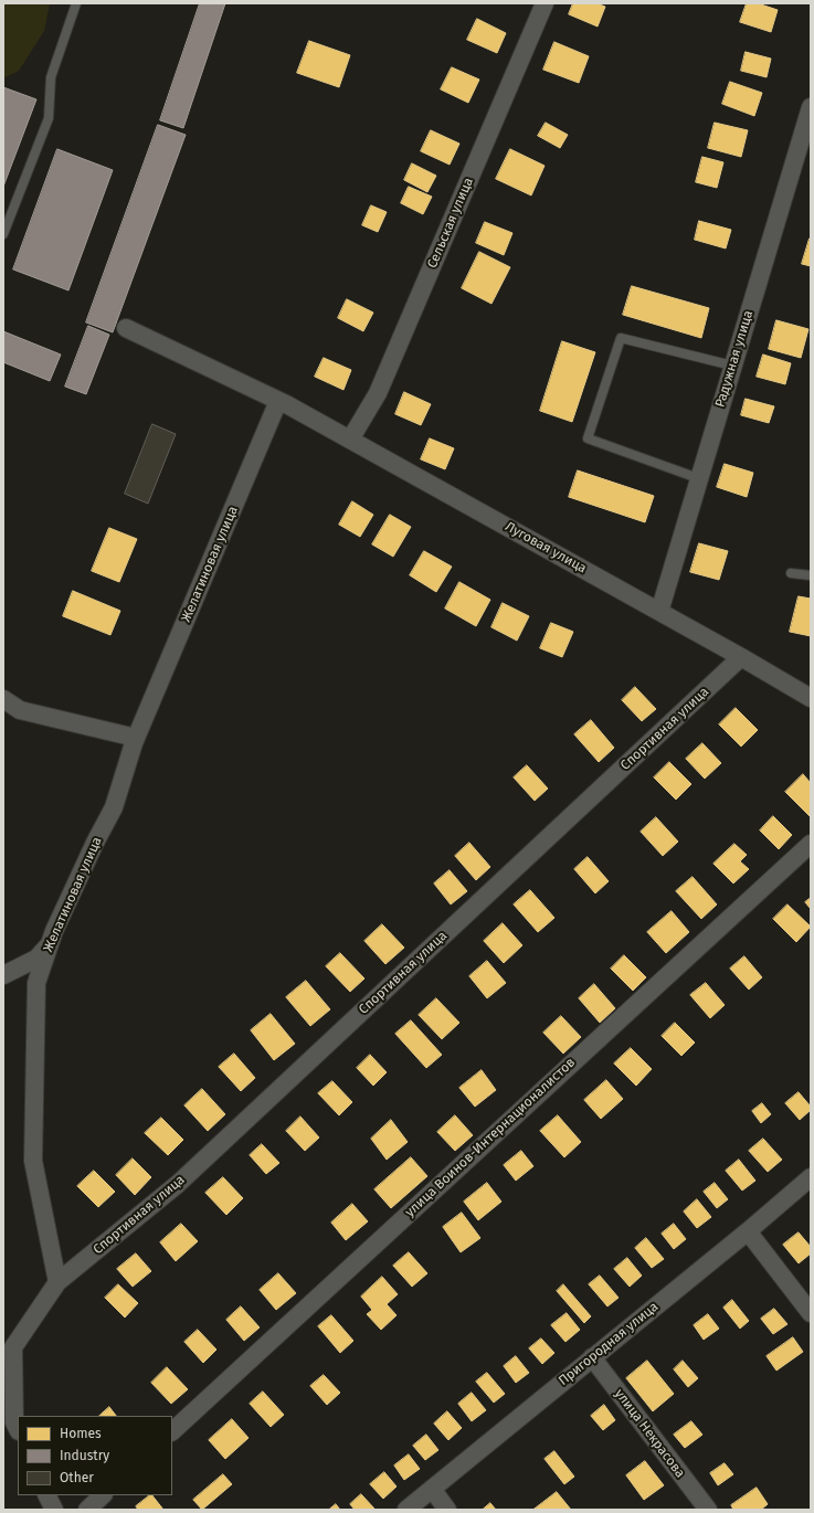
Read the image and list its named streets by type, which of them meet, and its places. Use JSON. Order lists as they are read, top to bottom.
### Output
{
  "streets": {
    "street": [
      "Сельская улица",
      "Радужная улица",
      "Луговая улица",
      "Желатиновая улица",
      "Спортивная улица",
      "улица Воинов-Интернационалистов",
      "Пригородная улица",
      "улица Некрасова"
    ]
  },
  "crossings": [
    ["Сельская улица", "Луговая улица"],
    ["Радужная улица", "Луговая улица"],
    ["Луговая улица", "Желатиновая улица"],
    ["Луговая улица", "Спортивная улица"],
    ["Желатиновая улица", "Спортивная улица"],
    ["Пригородная улица", "улица Некрасова"]
  ],
  "legend": ["Homes", "Industry", "Other"]
}
